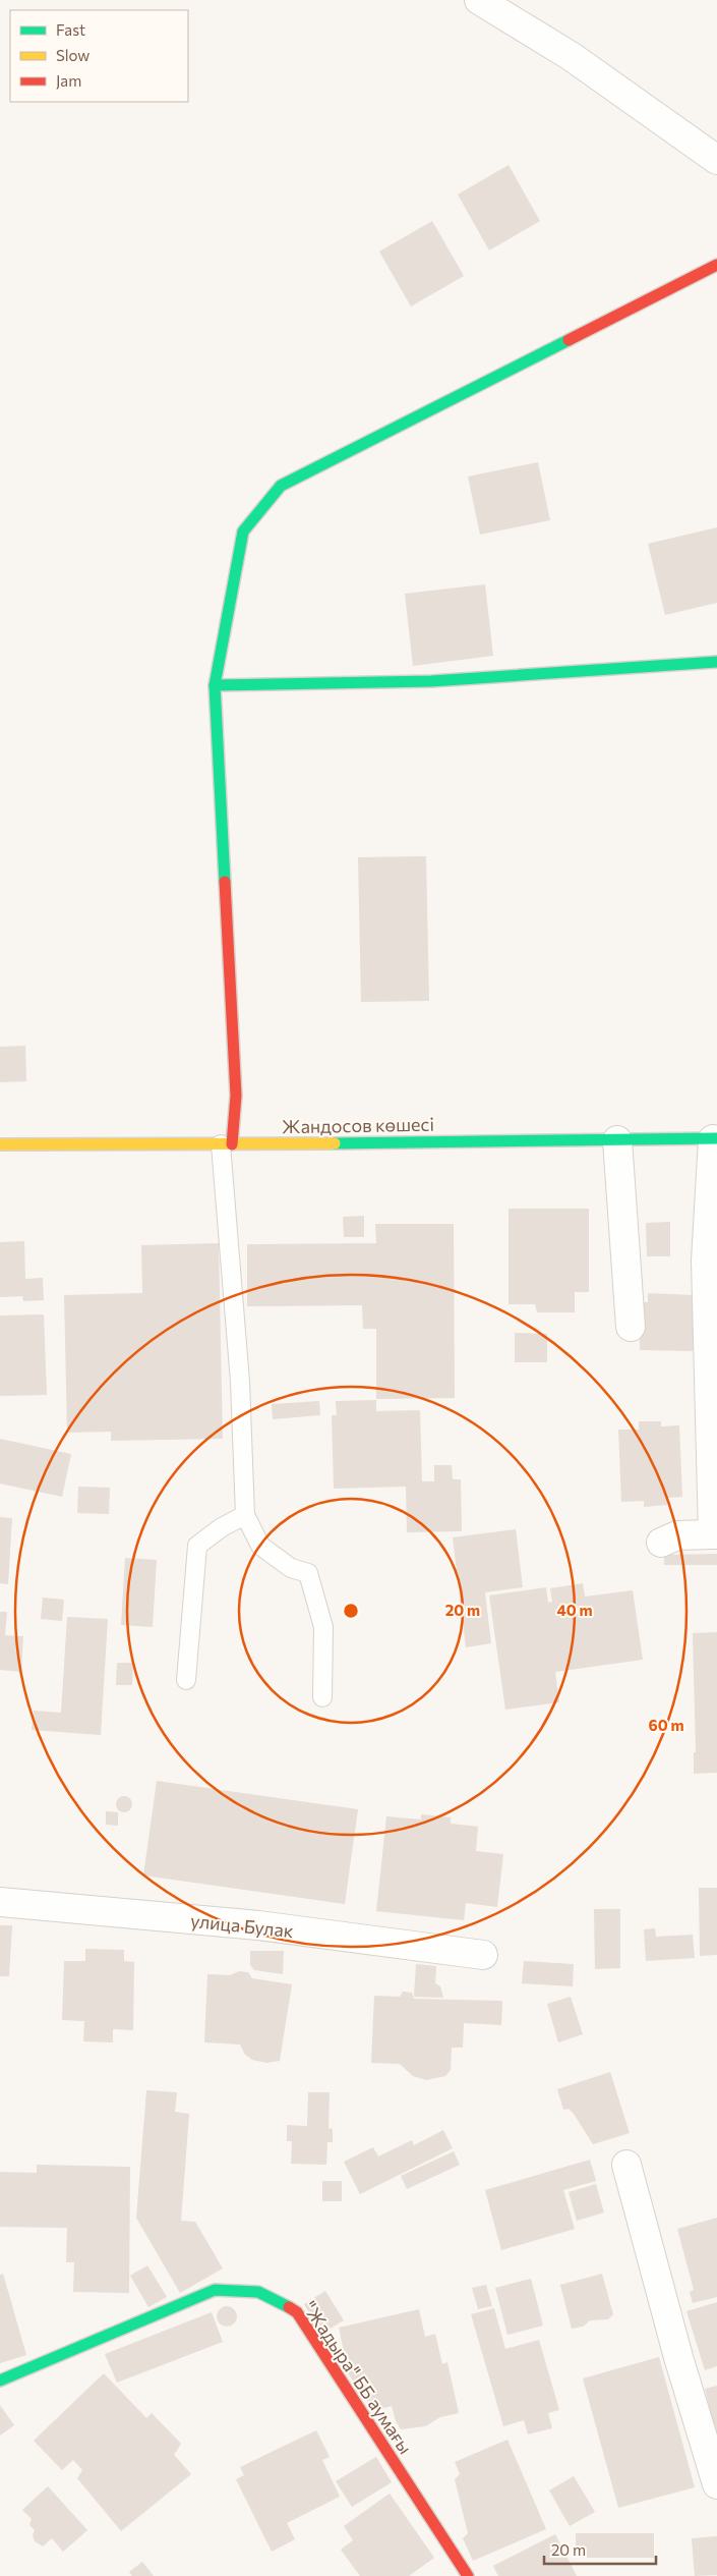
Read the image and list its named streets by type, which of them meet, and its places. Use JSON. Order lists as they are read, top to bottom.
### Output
{
  "streets": {
    "street": ["Жандосов көшесі", "улица Булак", "\"Жадыра\" ББ аумағы"]
  },
  "legend": ["Fast", "Slow", "Jam"],
  "scale_bar": "20 m",
  "rings": ["20 m", "40 m", "60 m"]
}
